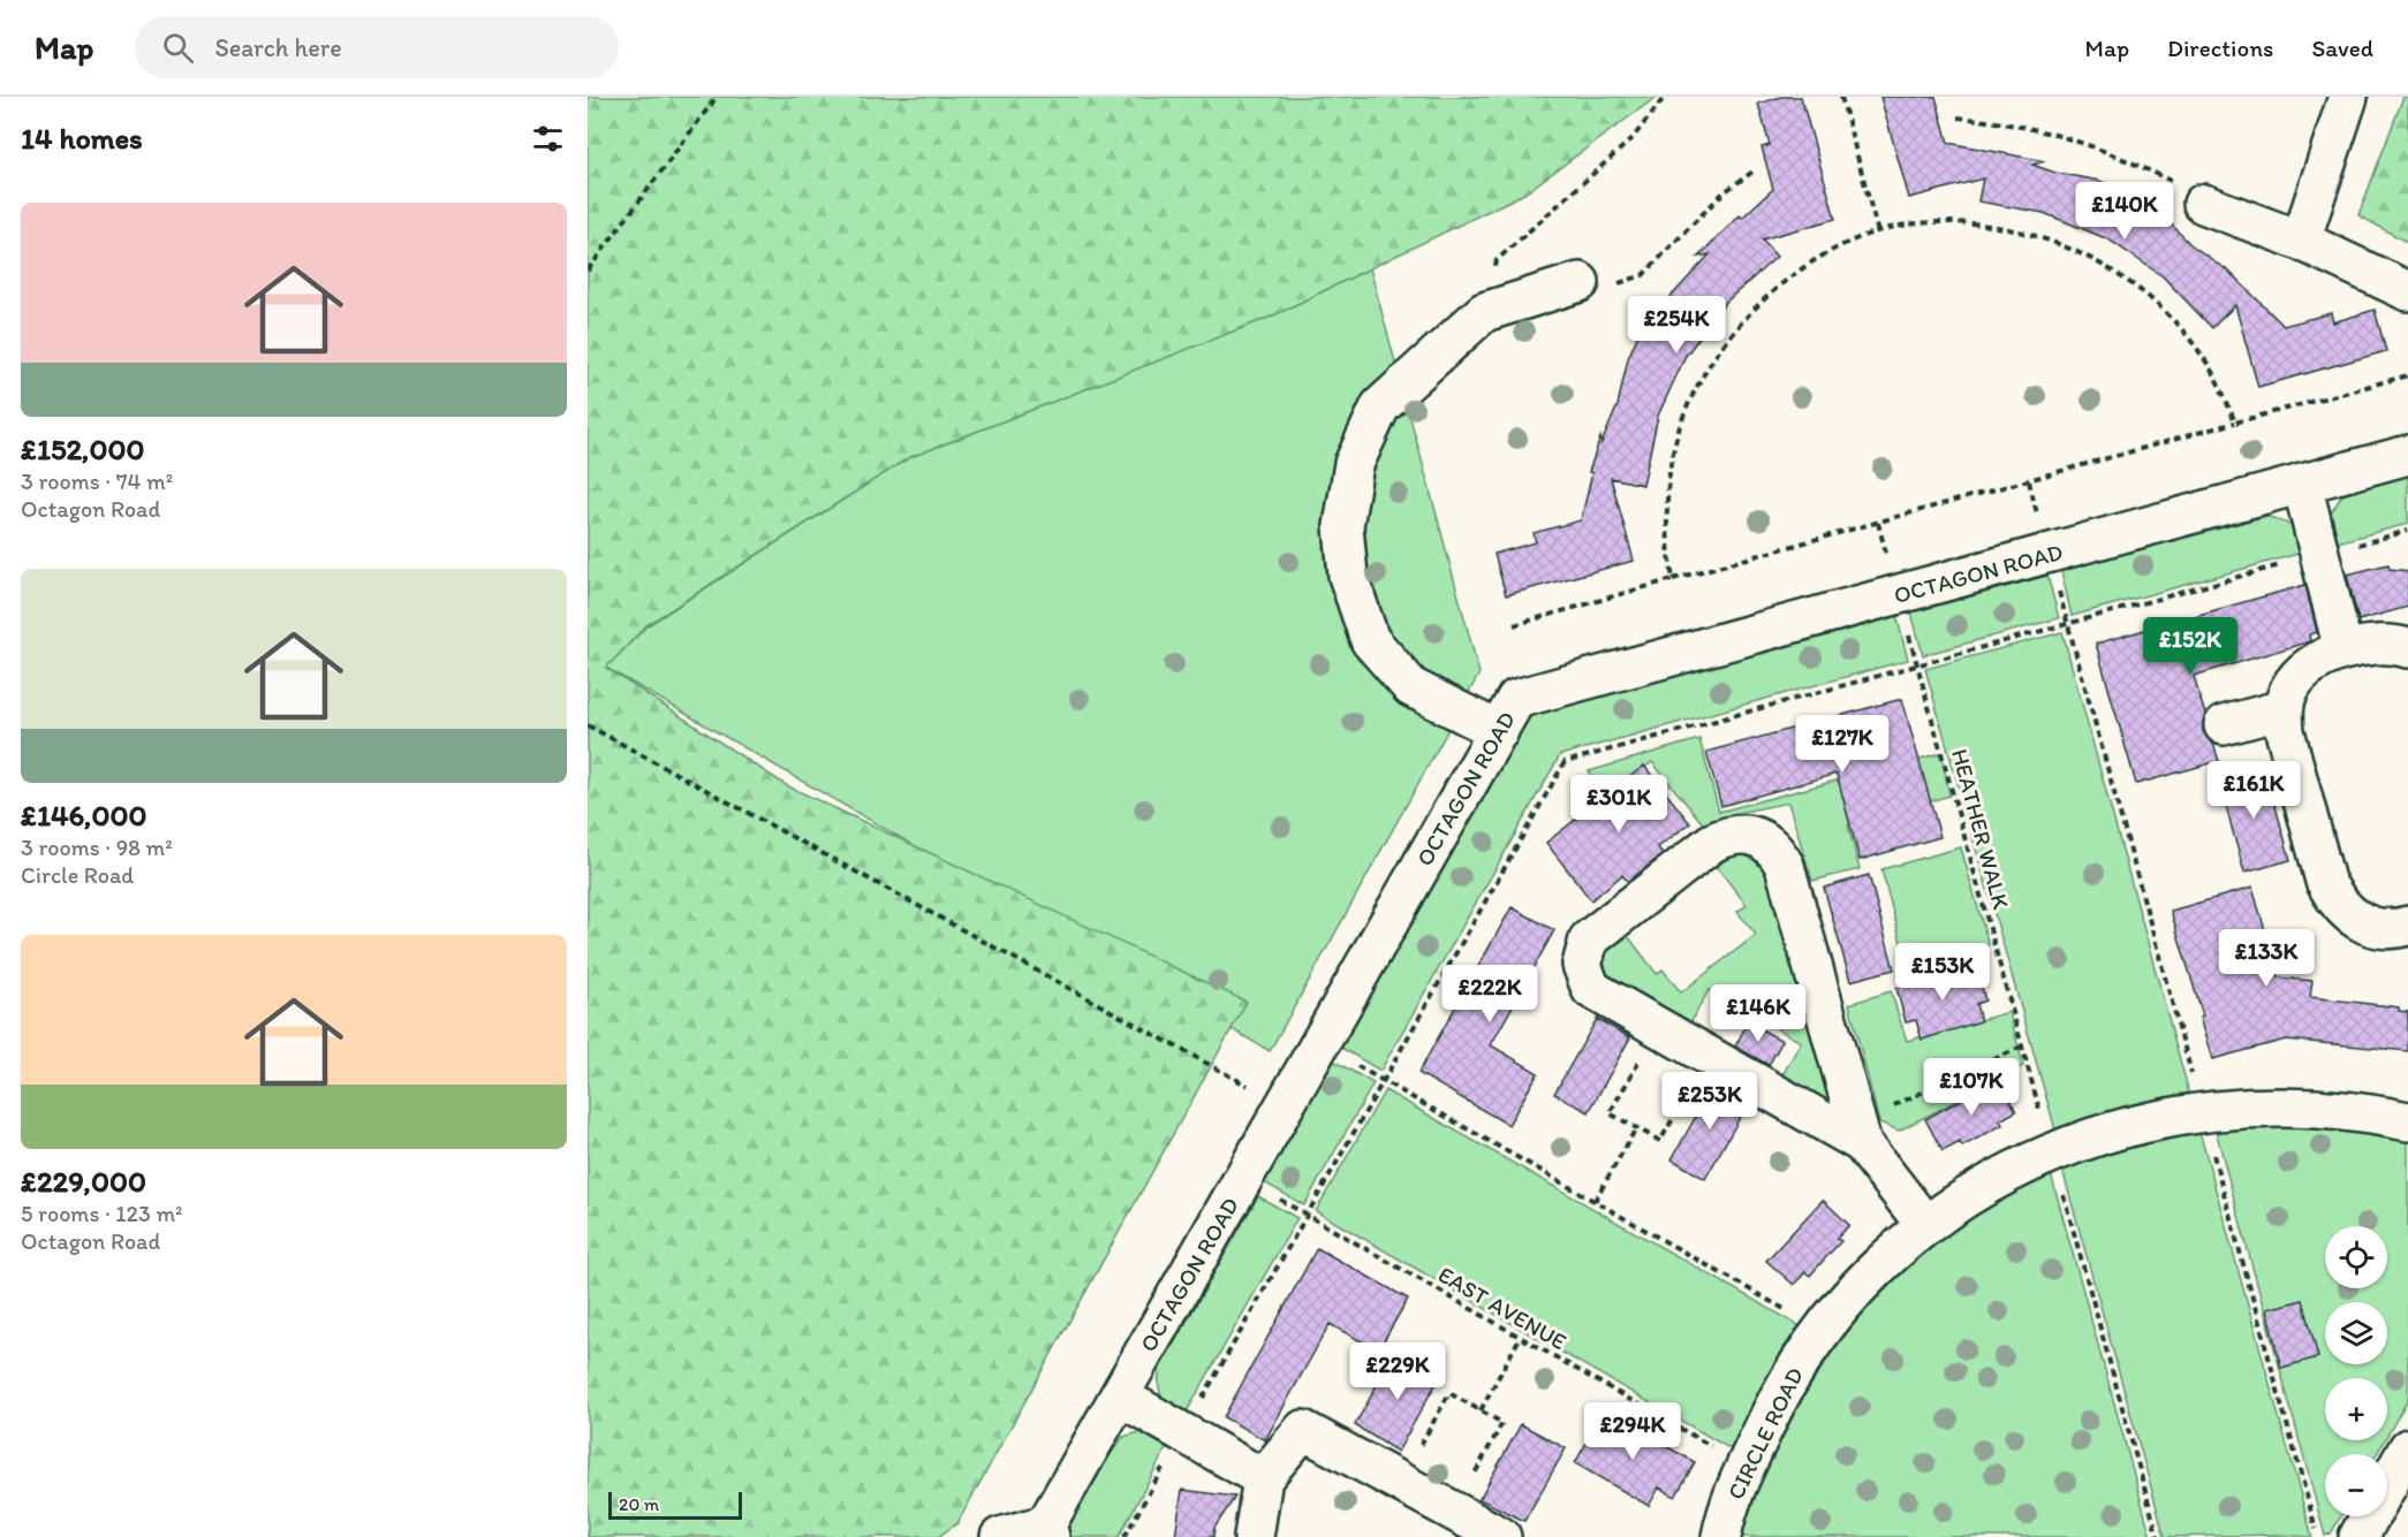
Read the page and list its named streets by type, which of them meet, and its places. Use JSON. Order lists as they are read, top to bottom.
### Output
{
  "streets": {
    "street": ["OCTAGON ROAD", "CIRCLE ROAD"],
    "path": ["HEATHER WALK", "EAST AVENUE"]
  },
  "crossings": [
    ["OCTAGON ROAD", "HEATHER WALK"],
    ["OCTAGON ROAD", "EAST AVENUE"],
    ["HEATHER WALK", "CIRCLE ROAD"],
    ["EAST AVENUE", "CIRCLE ROAD"]
  ],
  "scale_bar": "20 m",
  "page": {
    "header": "Map",
    "search": "Search here",
    "nav": ["Map", "Directions", "Saved"],
    "heading": "14 homes",
    "list": [
      {
        "name": "£152,000",
        "note": "3 rooms · 74 m² · Octagon Road"
      },
      {
        "name": "£146,000",
        "note": "3 rooms · 98 m² · Circle Road"
      },
      {
        "name": "£229,000",
        "note": "5 rooms · 123 m² · Octagon Road"
      }
    ],
    "price": [
      "£140K",
      "£254K",
      "£152K",
      "£127K",
      "£161K",
      "£301K",
      "£133K",
      "£153K",
      "£222K",
      "£146K",
      "£107K",
      "£253K",
      "£229K",
      "£294K"
    ],
    "map_buttons": ["+", "−"],
    "scale": "20 m"
  }
}
